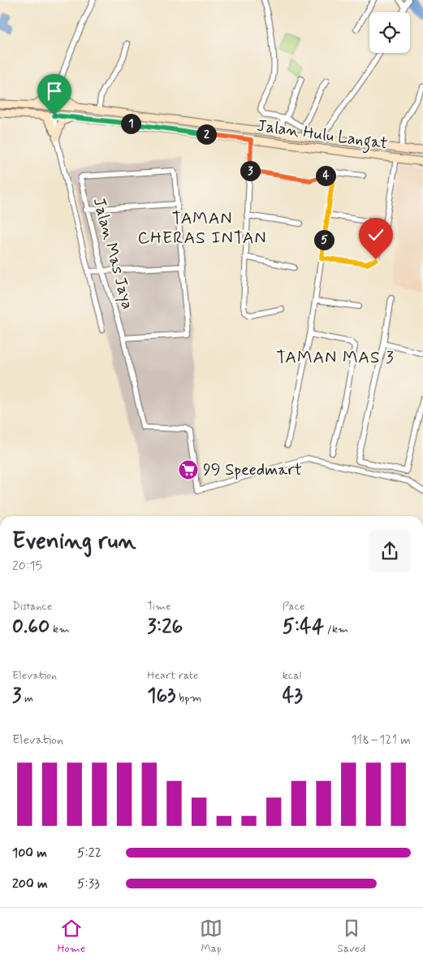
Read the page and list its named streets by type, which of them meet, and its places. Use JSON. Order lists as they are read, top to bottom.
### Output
{
  "streets": {
    "main road": ["Jalan Hulu Langat"],
    "street": ["Jalan Mas Jaya"]
  },
  "districts": ["TAMAN CHERAS INTAN", "TAMAN MAS 3"],
  "places": {
    "supermarket": ["99 Speedmart"]
  },
  "page": {
    "pins": [
      "1",
      "2",
      "3",
      "4",
      "5"
    ],
    "heading": ["Evening run", "20:15"],
    "stats": [
      ["Distance", "0.60 km"],
      ["Time", "3:26"],
      ["Pace", "5:44 /km"],
      ["Elevation", "3 m"],
      ["Heart rate", "163 bpm"],
      ["kcal", "43"]
    ],
    "chart": ["Elevation", "118–121 m"],
    "list": [
      {
        "name": "100 m",
        "note": "5:22"
      },
      {
        "name": "200 m",
        "note": "5:33"
      }
    ],
    "tabs": ["Home", "Map", "Saved"]
  }
}
